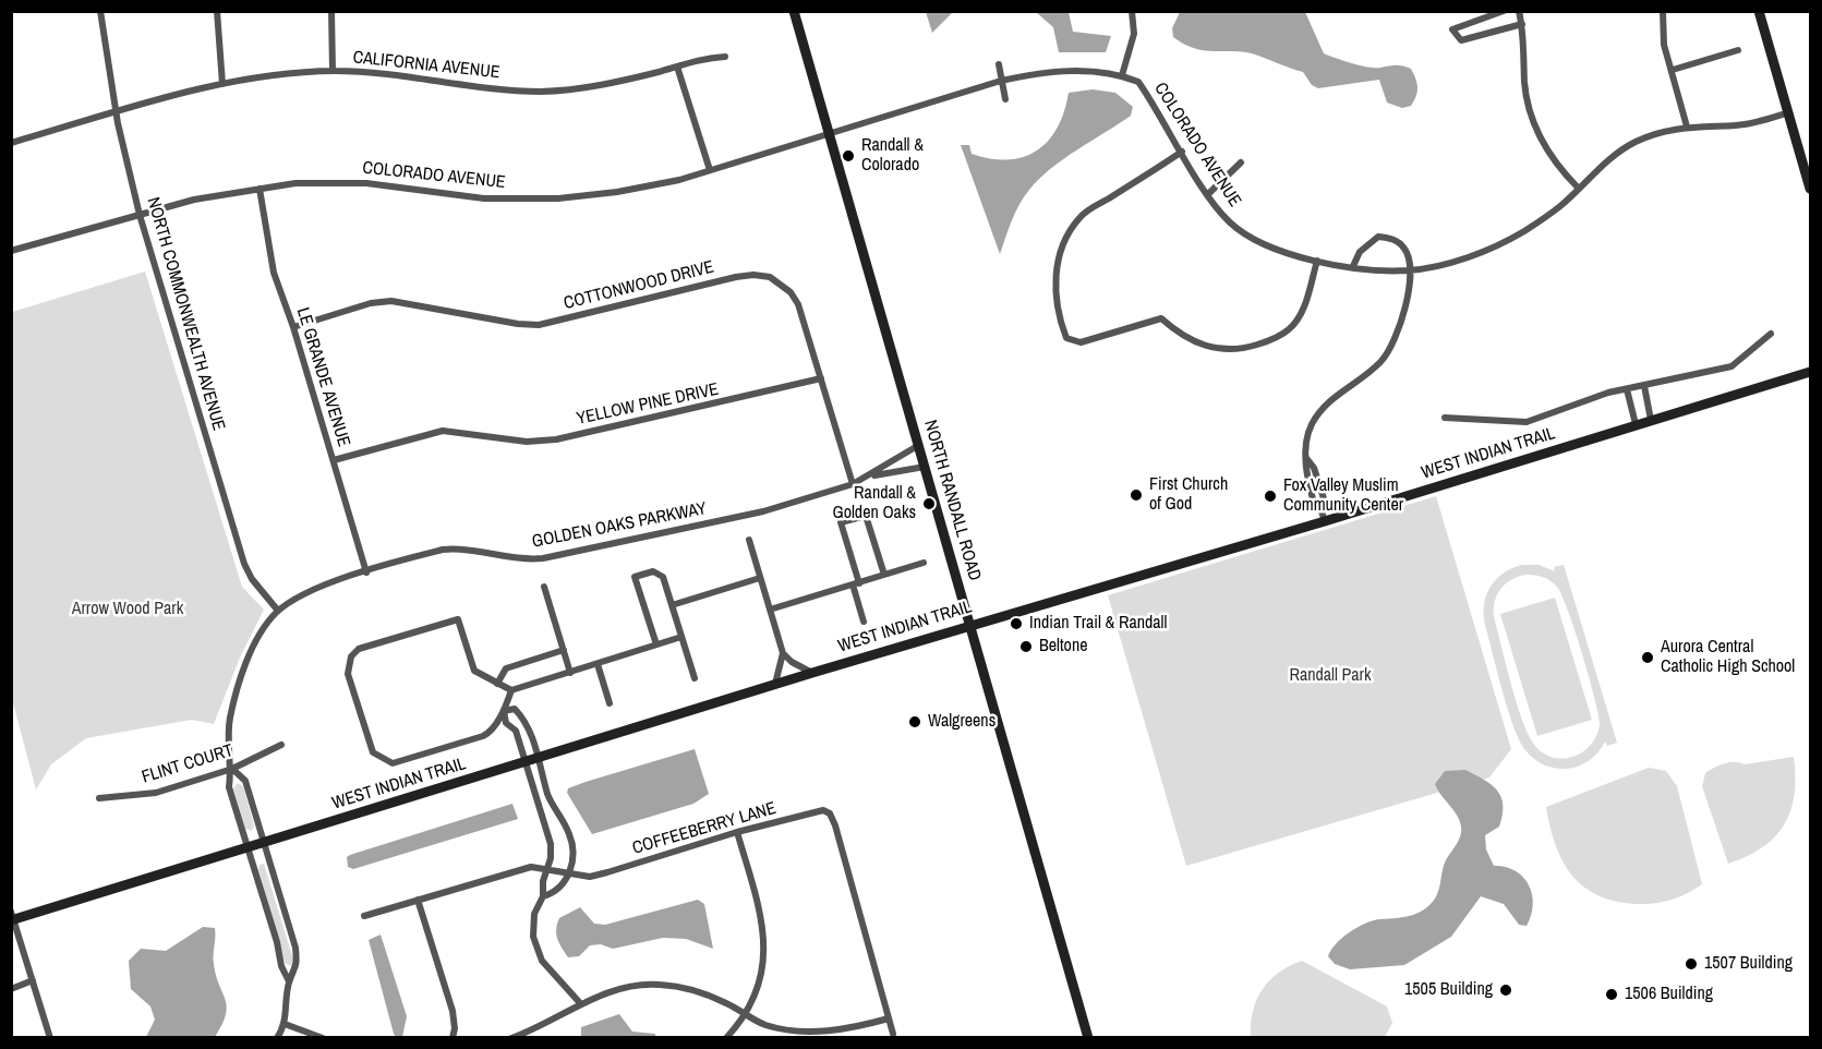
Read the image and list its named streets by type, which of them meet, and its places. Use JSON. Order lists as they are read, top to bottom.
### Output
{
  "streets": {
    "main road": ["WEST INDIAN TRAIL", "NORTH RANDALL ROAD"],
    "street": [
      "CALIFORNIA AVENUE",
      "COLORADO AVENUE",
      "COTTONWOOD DRIVE",
      "NORTH COMMONWEALTH AVENUE",
      "LE GRANDE AVENUE",
      "YELLOW PINE DRIVE",
      "GOLDEN OAKS PARKWAY",
      "FLINT COURT",
      "COFFEEBERRY LANE"
    ]
  },
  "crossings": [
    ["CALIFORNIA AVENUE", "NORTH COMMONWEALTH AVENUE"],
    ["COLORADO AVENUE", "NORTH COMMONWEALTH AVENUE"],
    ["COLORADO AVENUE", "LE GRANDE AVENUE"],
    ["COLORADO AVENUE", "NORTH RANDALL ROAD"],
    ["COTTONWOOD DRIVE", "LE GRANDE AVENUE"],
    ["COTTONWOOD DRIVE", "YELLOW PINE DRIVE"],
    ["COTTONWOOD DRIVE", "GOLDEN OAKS PARKWAY"],
    ["NORTH COMMONWEALTH AVENUE", "GOLDEN OAKS PARKWAY"],
    ["LE GRANDE AVENUE", "YELLOW PINE DRIVE"],
    ["LE GRANDE AVENUE", "GOLDEN OAKS PARKWAY"],
    ["WEST INDIAN TRAIL", "NORTH RANDALL ROAD"],
    ["WEST INDIAN TRAIL", "GOLDEN OAKS PARKWAY"],
    ["NORTH RANDALL ROAD", "GOLDEN OAKS PARKWAY"],
    ["GOLDEN OAKS PARKWAY", "FLINT COURT"]
  ],
  "parks": ["Arrow Wood Park", "Randall Park"],
  "places": [
    "Randall & Colorado",
    "First Church of God",
    "Fox Valley Muslim Community Center",
    "Randall & Golden Oaks",
    "Indian Trail & Randall",
    "Beltone",
    "Aurora Central Catholic High School",
    "Walgreens",
    "1507 Building",
    "1505 Building",
    "1506 Building"
  ]
}
